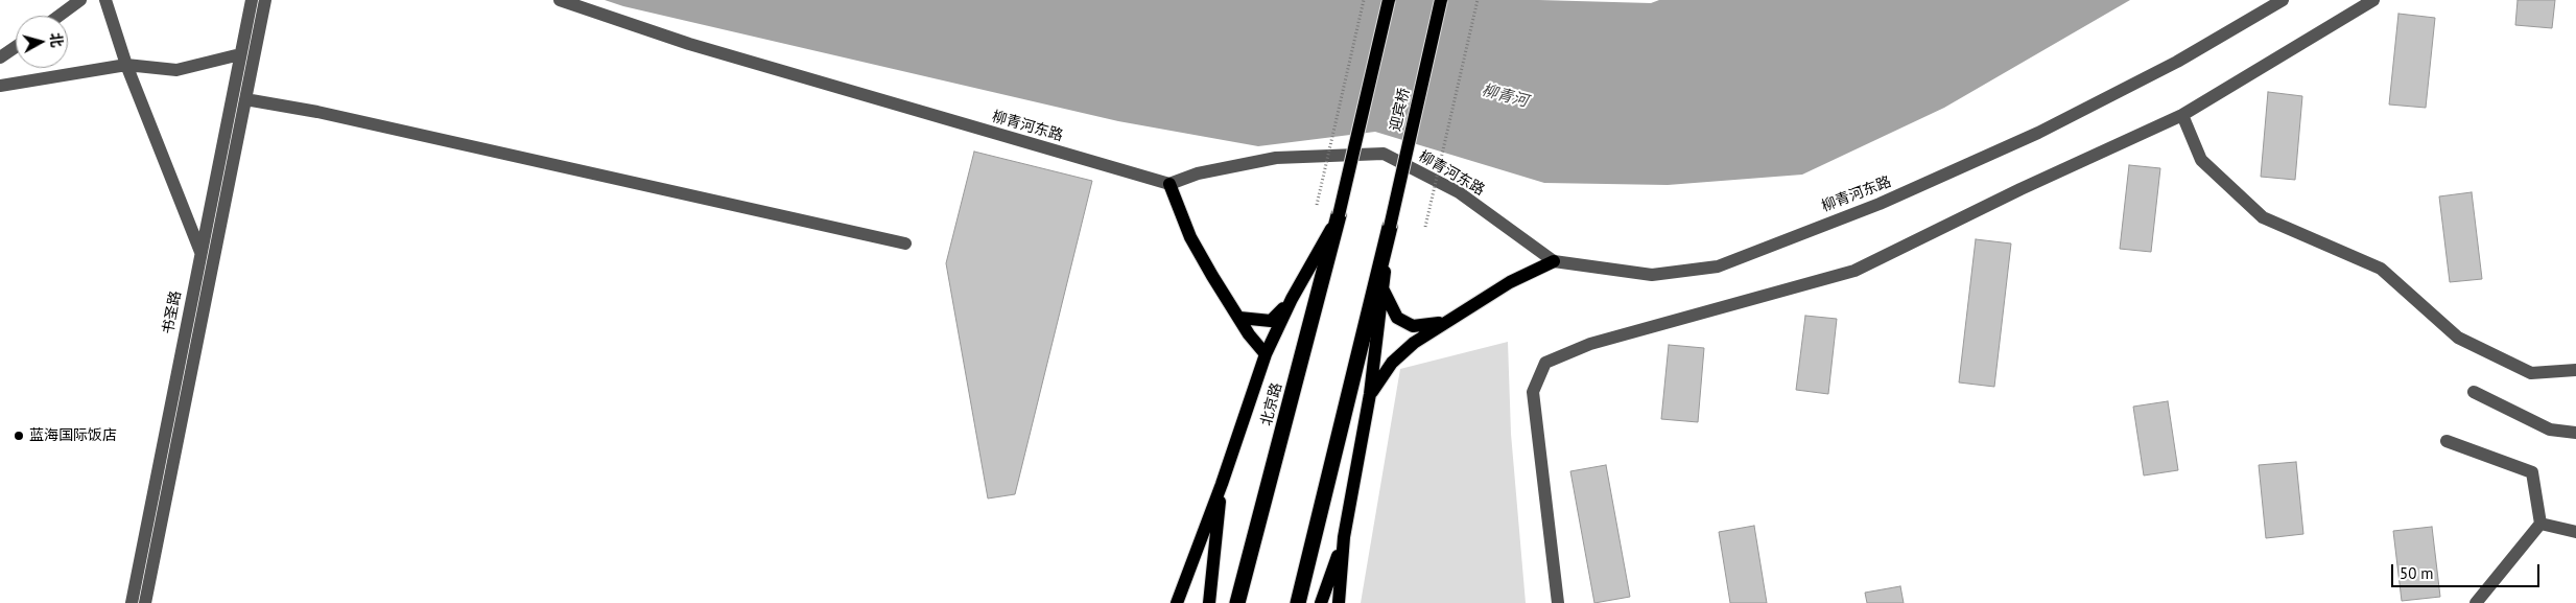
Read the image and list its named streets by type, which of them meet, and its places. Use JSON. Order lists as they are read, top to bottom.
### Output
{
  "streets": {
    "highway": ["北京路"],
    "main road": ["迎宾桥"],
    "street": ["柳青河东路", "书圣路"]
  },
  "water": ["柳青河"],
  "places": ["蓝海国际饭店"],
  "scale_bar": "50 m",
  "north": "right"
}
